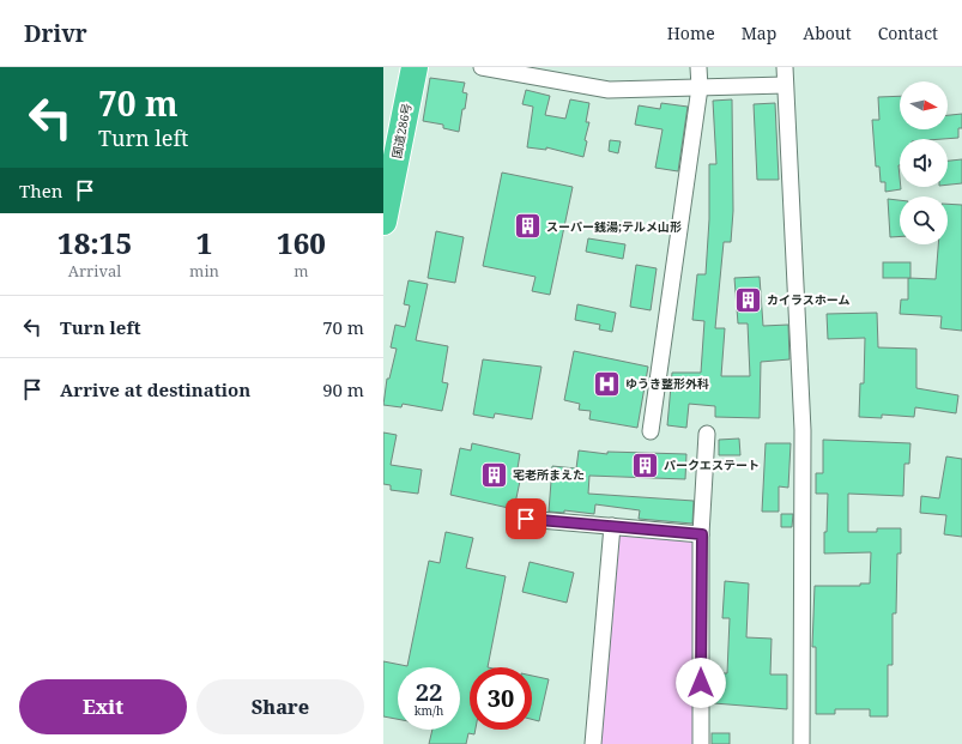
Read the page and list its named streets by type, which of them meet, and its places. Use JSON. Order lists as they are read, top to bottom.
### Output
{
  "streets": {
    "highway": ["国道286号"]
  },
  "places": {
    "building": [
      "スーパー銭湯;テルメ山形",
      "カイラスホーム",
      "パークエステート",
      "宅老所まえた"
    ],
    "hospital": ["ゆうき整形外科"]
  },
  "north": "right",
  "page": {
    "header": "Drivr",
    "nav": [
      "Home",
      "Map",
      "About",
      "Contact"
    ],
    "turn": ["70 m", "Turn left"],
    "then": "Then",
    "eta": [
      "18:15",
      "Arrival",
      "1",
      "min",
      "160",
      "m"
    ],
    "list": [
      {
        "name": "Turn left",
        "value": "70 m"
      },
      {
        "name": "Arrive at destination",
        "value": "90 m"
      }
    ],
    "speed": "22 km/h",
    "limit": "30",
    "buttons": ["Exit", "Share"]
  }
}
